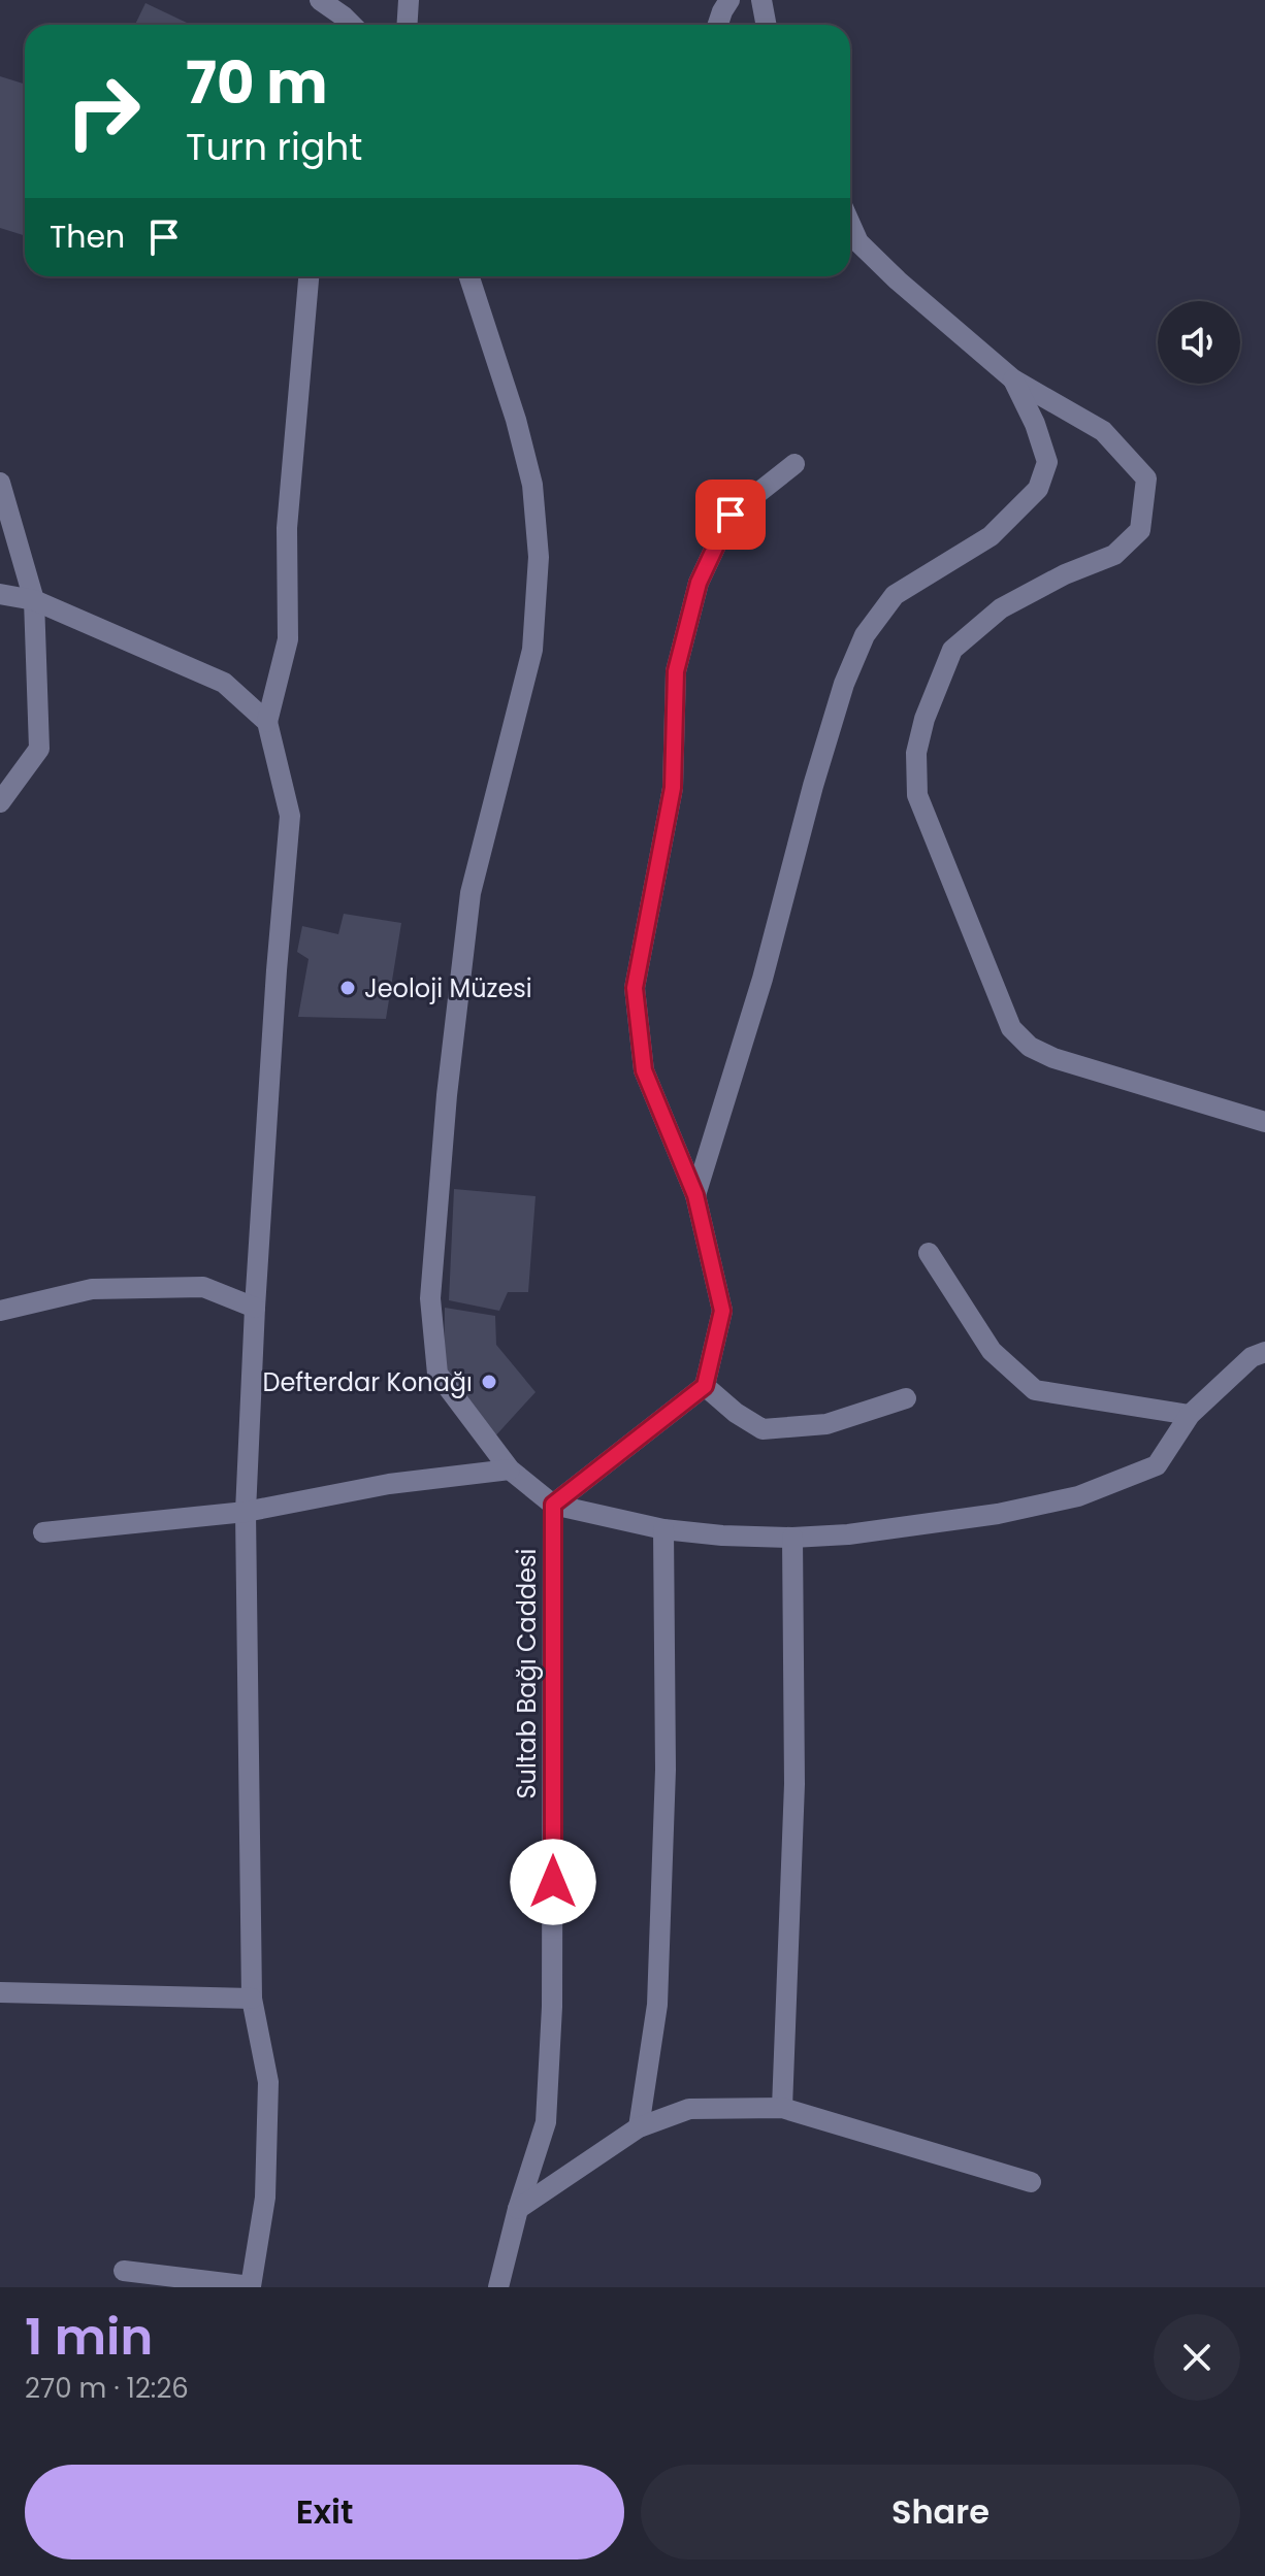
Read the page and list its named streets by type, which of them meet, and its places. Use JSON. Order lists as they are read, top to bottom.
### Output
{
  "streets": {
    "street": ["Sultab Bağı Caddesi"]
  },
  "places": ["Jeoloji Müzesi", "Defterdar Konağı"],
  "page": {
    "turn": ["70 m", "Turn right"],
    "then": "Then",
    "heading": ["1 min", "270 m · 12:26"],
    "buttons": ["Exit", "Share"]
  }
}
